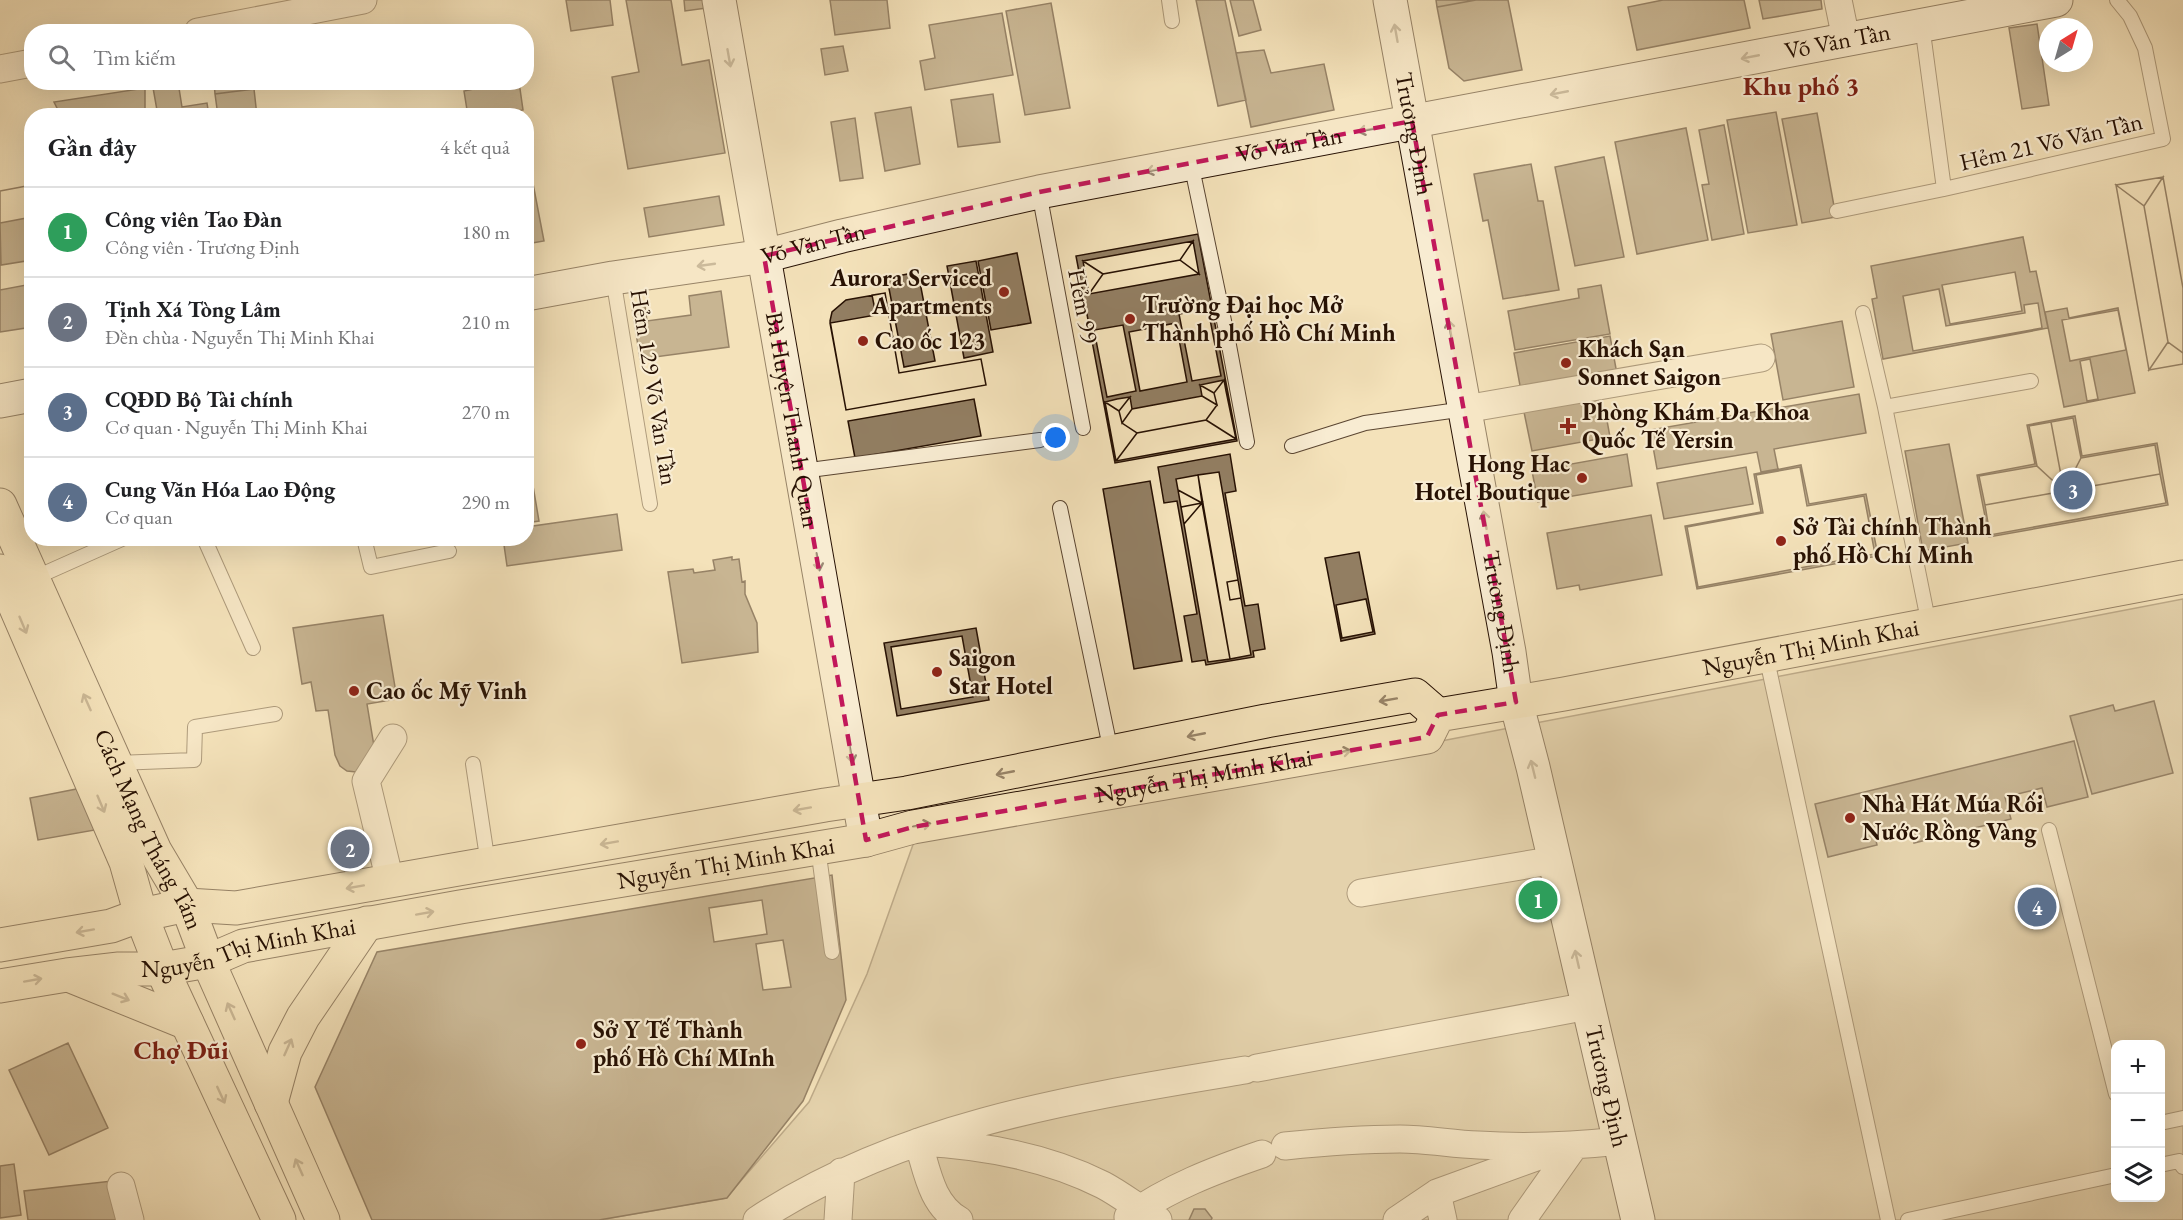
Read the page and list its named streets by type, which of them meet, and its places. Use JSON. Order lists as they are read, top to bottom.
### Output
{
  "streets": {
    "main road": [
      "Võ Văn Tần",
      "Trương Định",
      "Bà Huyện Thanh Quan",
      "Nguyễn Thị Minh Khai",
      "Cách Mạng Tháng Tám"
    ],
    "lane": ["Hẻm 21 Võ Văn Tần", "Hẻm 99", "Hẻm 129 Võ Văn Tần"]
  },
  "crossings": [
    ["Võ Văn Tần", "Trương Định"],
    ["Võ Văn Tần", "Hẻm 99"],
    ["Võ Văn Tần", "Hẻm 129 Võ Văn Tần"],
    ["Võ Văn Tần", "Bà Huyện Thanh Quan"],
    ["Trương Định", "Nguyễn Thị Minh Khai"],
    ["Bà Huyện Thanh Quan", "Nguyễn Thị Minh Khai"],
    ["Nguyễn Thị Minh Khai", "Cách Mạng Tháng Tám"]
  ],
  "one_way": ["Võ Văn Tần", "Trương Định", "Bà Huyện Thanh Quan"],
  "districts": ["Khu phố 3", "Chợ Đũi"],
  "places": {
    "other": [
      "Aurora Serviced Apartments",
      "Trường Đại học Mở Thành phố Hồ Chí Minh",
      "Cao ốc 123",
      "Khách Sạn Sonnet Saigon",
      "Hong Hac Hotel Boutique",
      "Sở Tài chính Thành phố Hồ Chí Minh",
      "Saigon Star Hotel",
      "Cao ốc Mỹ Vinh",
      "Nhà Hát Múa Rối Nước Rồng Vàng",
      "Sở Y Tế Thành phố Hồ Chí MInh"
    ],
    "health": ["Phòng Khám Đa Khoa Quốc Tế Yersin"]
  },
  "north": "top right",
  "page": {
    "search": "Tìm kiếm",
    "heading": ["Gần đây", "4 kết quả"],
    "list": [
      {
        "mark": "1",
        "name": "Công viên Tao Đàn",
        "note": "Công viên · Trương Định",
        "value": "180 m"
      },
      {
        "mark": "2",
        "name": "Tịnh Xá Tòng Lâm",
        "note": "Đền chùa · Nguyễn Thị Minh Khai",
        "value": "210 m"
      },
      {
        "mark": "3",
        "name": "CQĐD Bộ Tài chính",
        "note": "Cơ quan · Nguyễn Thị Minh Khai",
        "value": "270 m"
      },
      {
        "mark": "4",
        "name": "Cung Văn Hóa Lao Động",
        "note": "Cơ quan",
        "value": "290 m"
      }
    ],
    "pins": [
      "3",
      "2",
      "1",
      "4"
    ],
    "map_buttons": ["+", "−"]
  }
}
